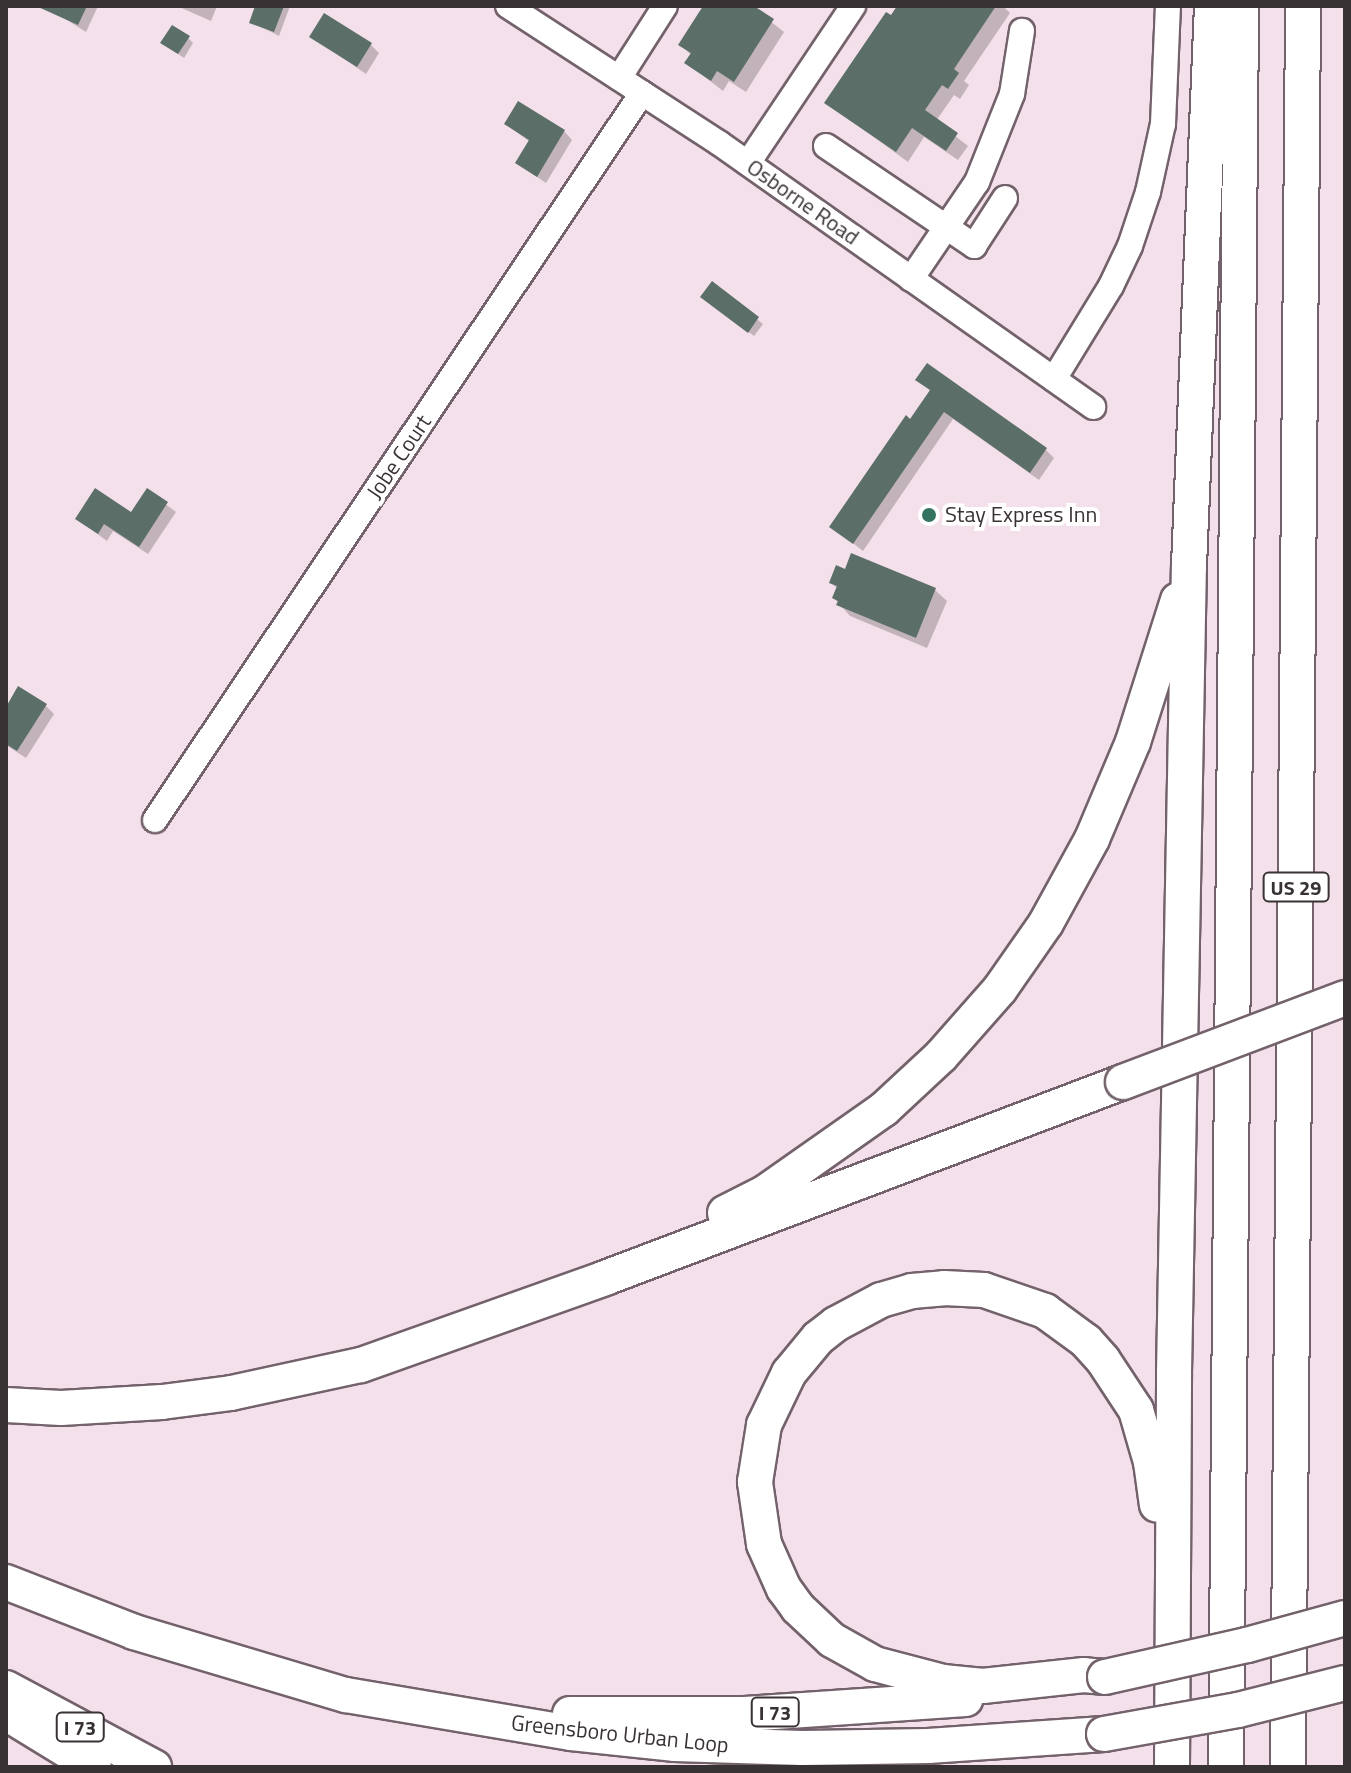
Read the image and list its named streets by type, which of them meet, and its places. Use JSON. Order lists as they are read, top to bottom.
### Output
{
  "streets": {
    "highway": ["US 29", "I 73", "Greensboro Urban Loop"],
    "street": ["Osborne Road", "Jobe Court"]
  },
  "crossings": [
    ["Osborne Road", "Jobe Court"],
    ["I 73", "Greensboro Urban Loop"]
  ],
  "places": ["Stay Express Inn"]
}
